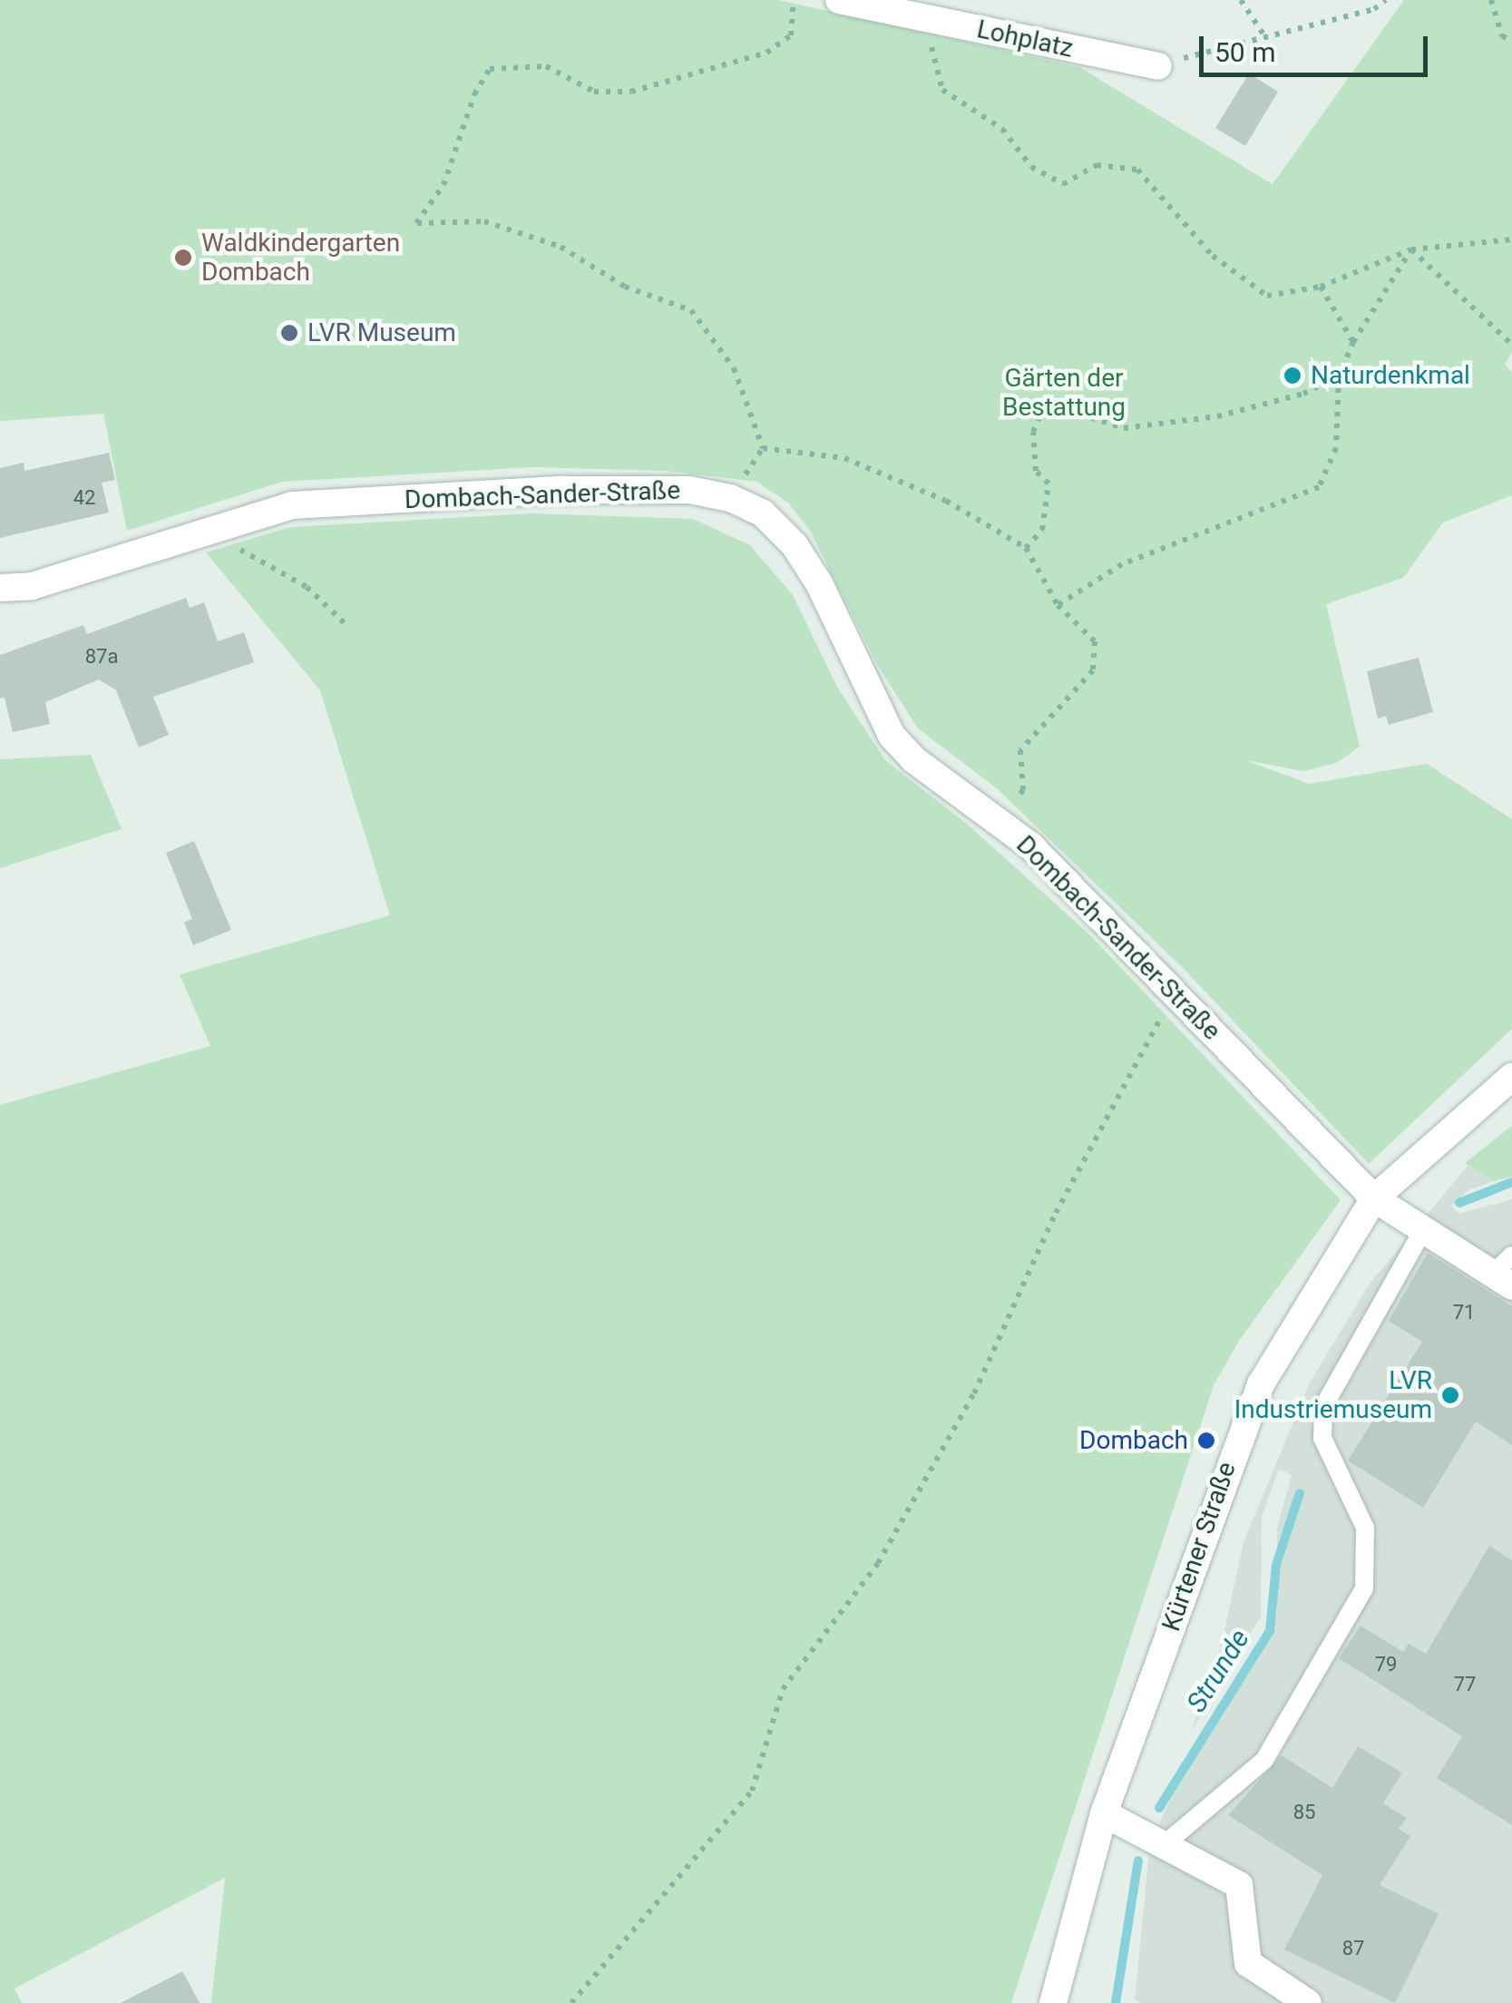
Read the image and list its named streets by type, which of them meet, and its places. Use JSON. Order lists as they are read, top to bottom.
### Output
{
  "streets": {
    "street": ["Lohplatz", "Dombach-Sander-Straße", "Kürtener Straße"]
  },
  "crossings": [
    ["Dombach-Sander-Straße", "Kürtener Straße"]
  ],
  "water": ["Strunde"],
  "parks": ["Gärten der Bestattung"],
  "places": [
    "Waldkindergarten Dombach",
    "LVR Museum",
    "Naturdenkmal",
    "LVR Industriemuseum",
    "Dombach"
  ],
  "house_numbers": [
    "42",
    "87a",
    "71",
    "79",
    "77",
    "85",
    "87"
  ],
  "scale_bar": "50 m"
}
